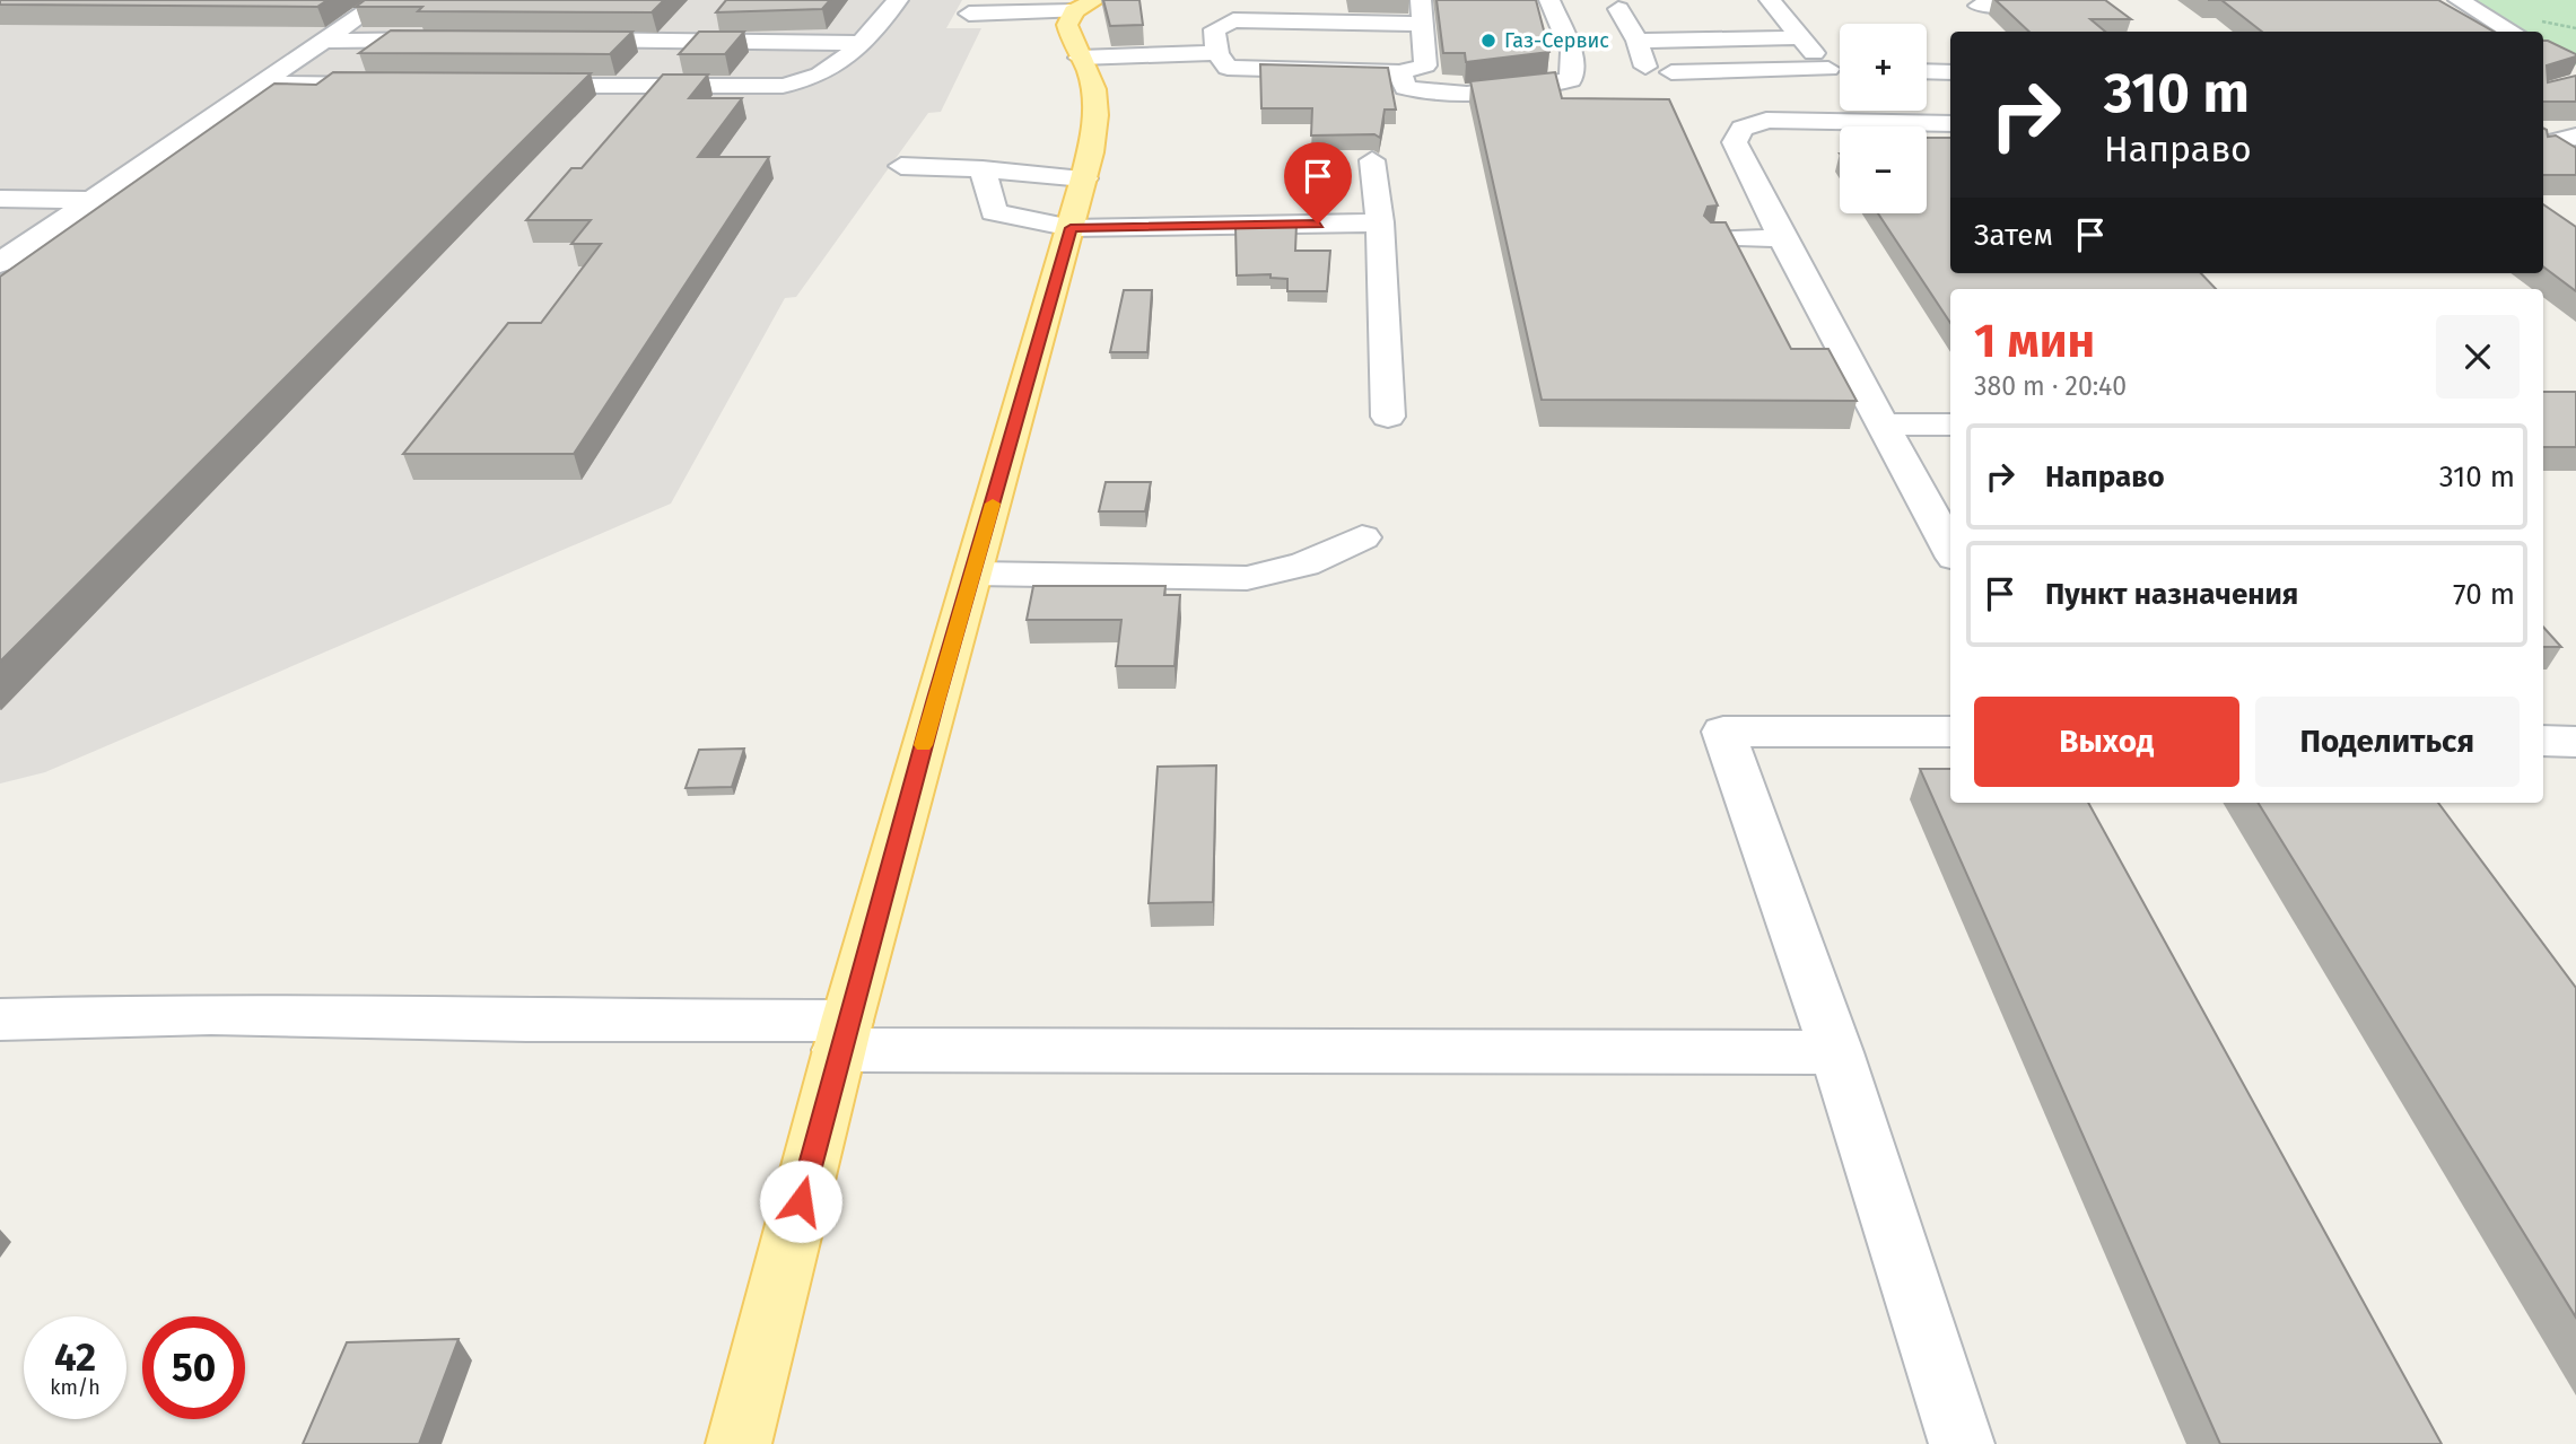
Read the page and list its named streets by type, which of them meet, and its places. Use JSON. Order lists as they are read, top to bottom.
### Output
{
  "places": ["Газ-Сервис"],
  "page": {
    "map_buttons": ["+", "−"],
    "turn": ["310 m", "Направо"],
    "then": "Затем",
    "heading": ["1 мин", "380 m · 20:40"],
    "list": [
      {
        "name": "Направо",
        "value": "310 m"
      },
      {
        "name": "Пункт назначения",
        "value": "70 m"
      }
    ],
    "buttons": ["Выход", "Поделиться"],
    "speed": "42 km/h",
    "limit": "50"
  }
}
